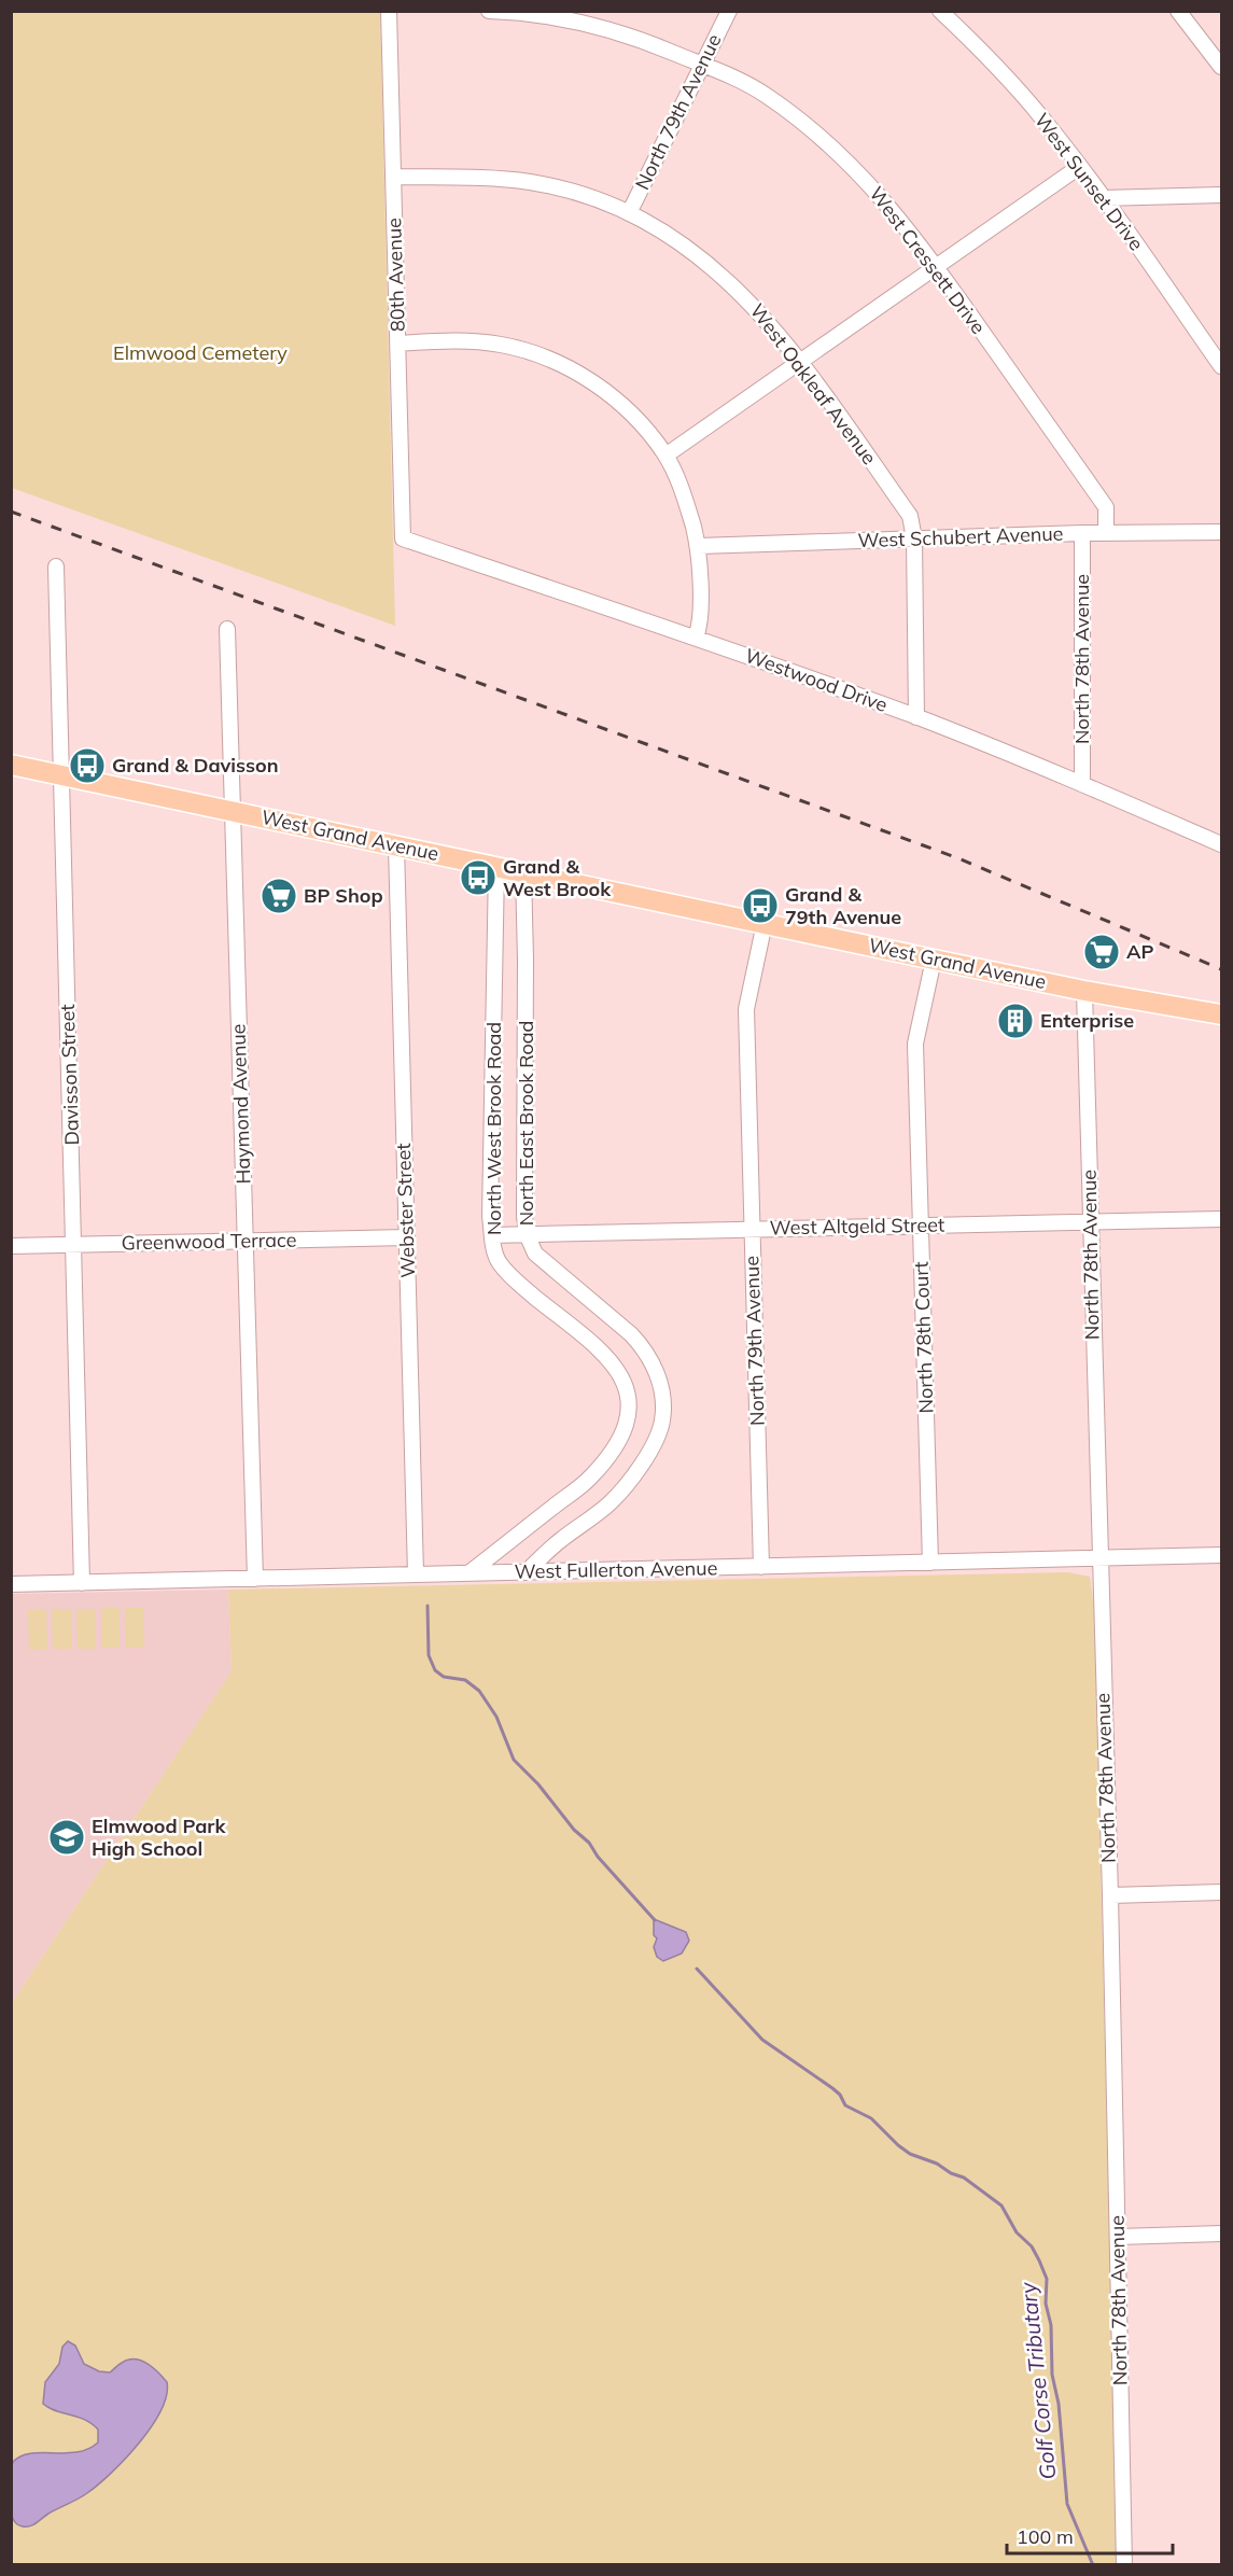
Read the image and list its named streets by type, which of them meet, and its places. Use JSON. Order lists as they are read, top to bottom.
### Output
{
  "streets": {
    "main road": ["West Grand Avenue"],
    "street": [
      "North 79th Avenue",
      "West Sunset Drive",
      "West Cressett Drive",
      "80th Avenue",
      "West Oakleaf Avenue",
      "West Schubert Avenue",
      "North 78th Avenue",
      "Westwood Drive",
      "Davisson Street",
      "Haymond Avenue",
      "North East Brook Road",
      "North West Brook Road",
      "Webster Street",
      "West Altgeld Street",
      "Greenwood Terrace",
      "North 78th Court",
      "West Fullerton Avenue"
    ]
  },
  "crossings": [
    ["North 79th Avenue", "West Cressett Drive"],
    ["North 79th Avenue", "West Oakleaf Avenue"],
    ["North 79th Avenue", "West Grand Avenue"],
    ["North 79th Avenue", "West Altgeld Street"],
    ["North 79th Avenue", "West Fullerton Avenue"],
    ["West Cressett Drive", "West Schubert Avenue"],
    ["80th Avenue", "West Oakleaf Avenue"],
    ["80th Avenue", "Westwood Drive"],
    ["West Oakleaf Avenue", "West Schubert Avenue"],
    ["West Schubert Avenue", "North 78th Avenue"],
    ["North 78th Avenue", "Westwood Drive"],
    ["North 78th Avenue", "West Grand Avenue"],
    ["North 78th Avenue", "West Altgeld Street"],
    ["North 78th Avenue", "West Fullerton Avenue"],
    ["West Grand Avenue", "Davisson Street"],
    ["West Grand Avenue", "Haymond Avenue"],
    ["West Grand Avenue", "North East Brook Road"],
    ["West Grand Avenue", "North West Brook Road"],
    ["West Grand Avenue", "Webster Street"],
    ["West Grand Avenue", "North 78th Court"],
    ["Davisson Street", "Greenwood Terrace"],
    ["Davisson Street", "West Fullerton Avenue"],
    ["Haymond Avenue", "Greenwood Terrace"],
    ["Haymond Avenue", "West Fullerton Avenue"],
    ["North East Brook Road", "West Altgeld Street"],
    ["North East Brook Road", "West Fullerton Avenue"],
    ["North West Brook Road", "West Altgeld Street"],
    ["North West Brook Road", "West Fullerton Avenue"],
    ["Webster Street", "Greenwood Terrace"],
    ["Webster Street", "West Fullerton Avenue"],
    ["West Altgeld Street", "North 78th Court"],
    ["North 78th Court", "West Fullerton Avenue"]
  ],
  "water": ["Golf Corse Tributary"],
  "parks": ["Elmwood Cemetery"],
  "places": {
    "bus stop": ["Grand & Davisson", "Grand & West Brook", "Grand & 79th Avenue"],
    "supermarket": ["BP Shop", "AP"],
    "building": ["Enterprise"],
    "school or university": ["Elmwood Park High School"]
  },
  "scale_bar": "100 m"
}
